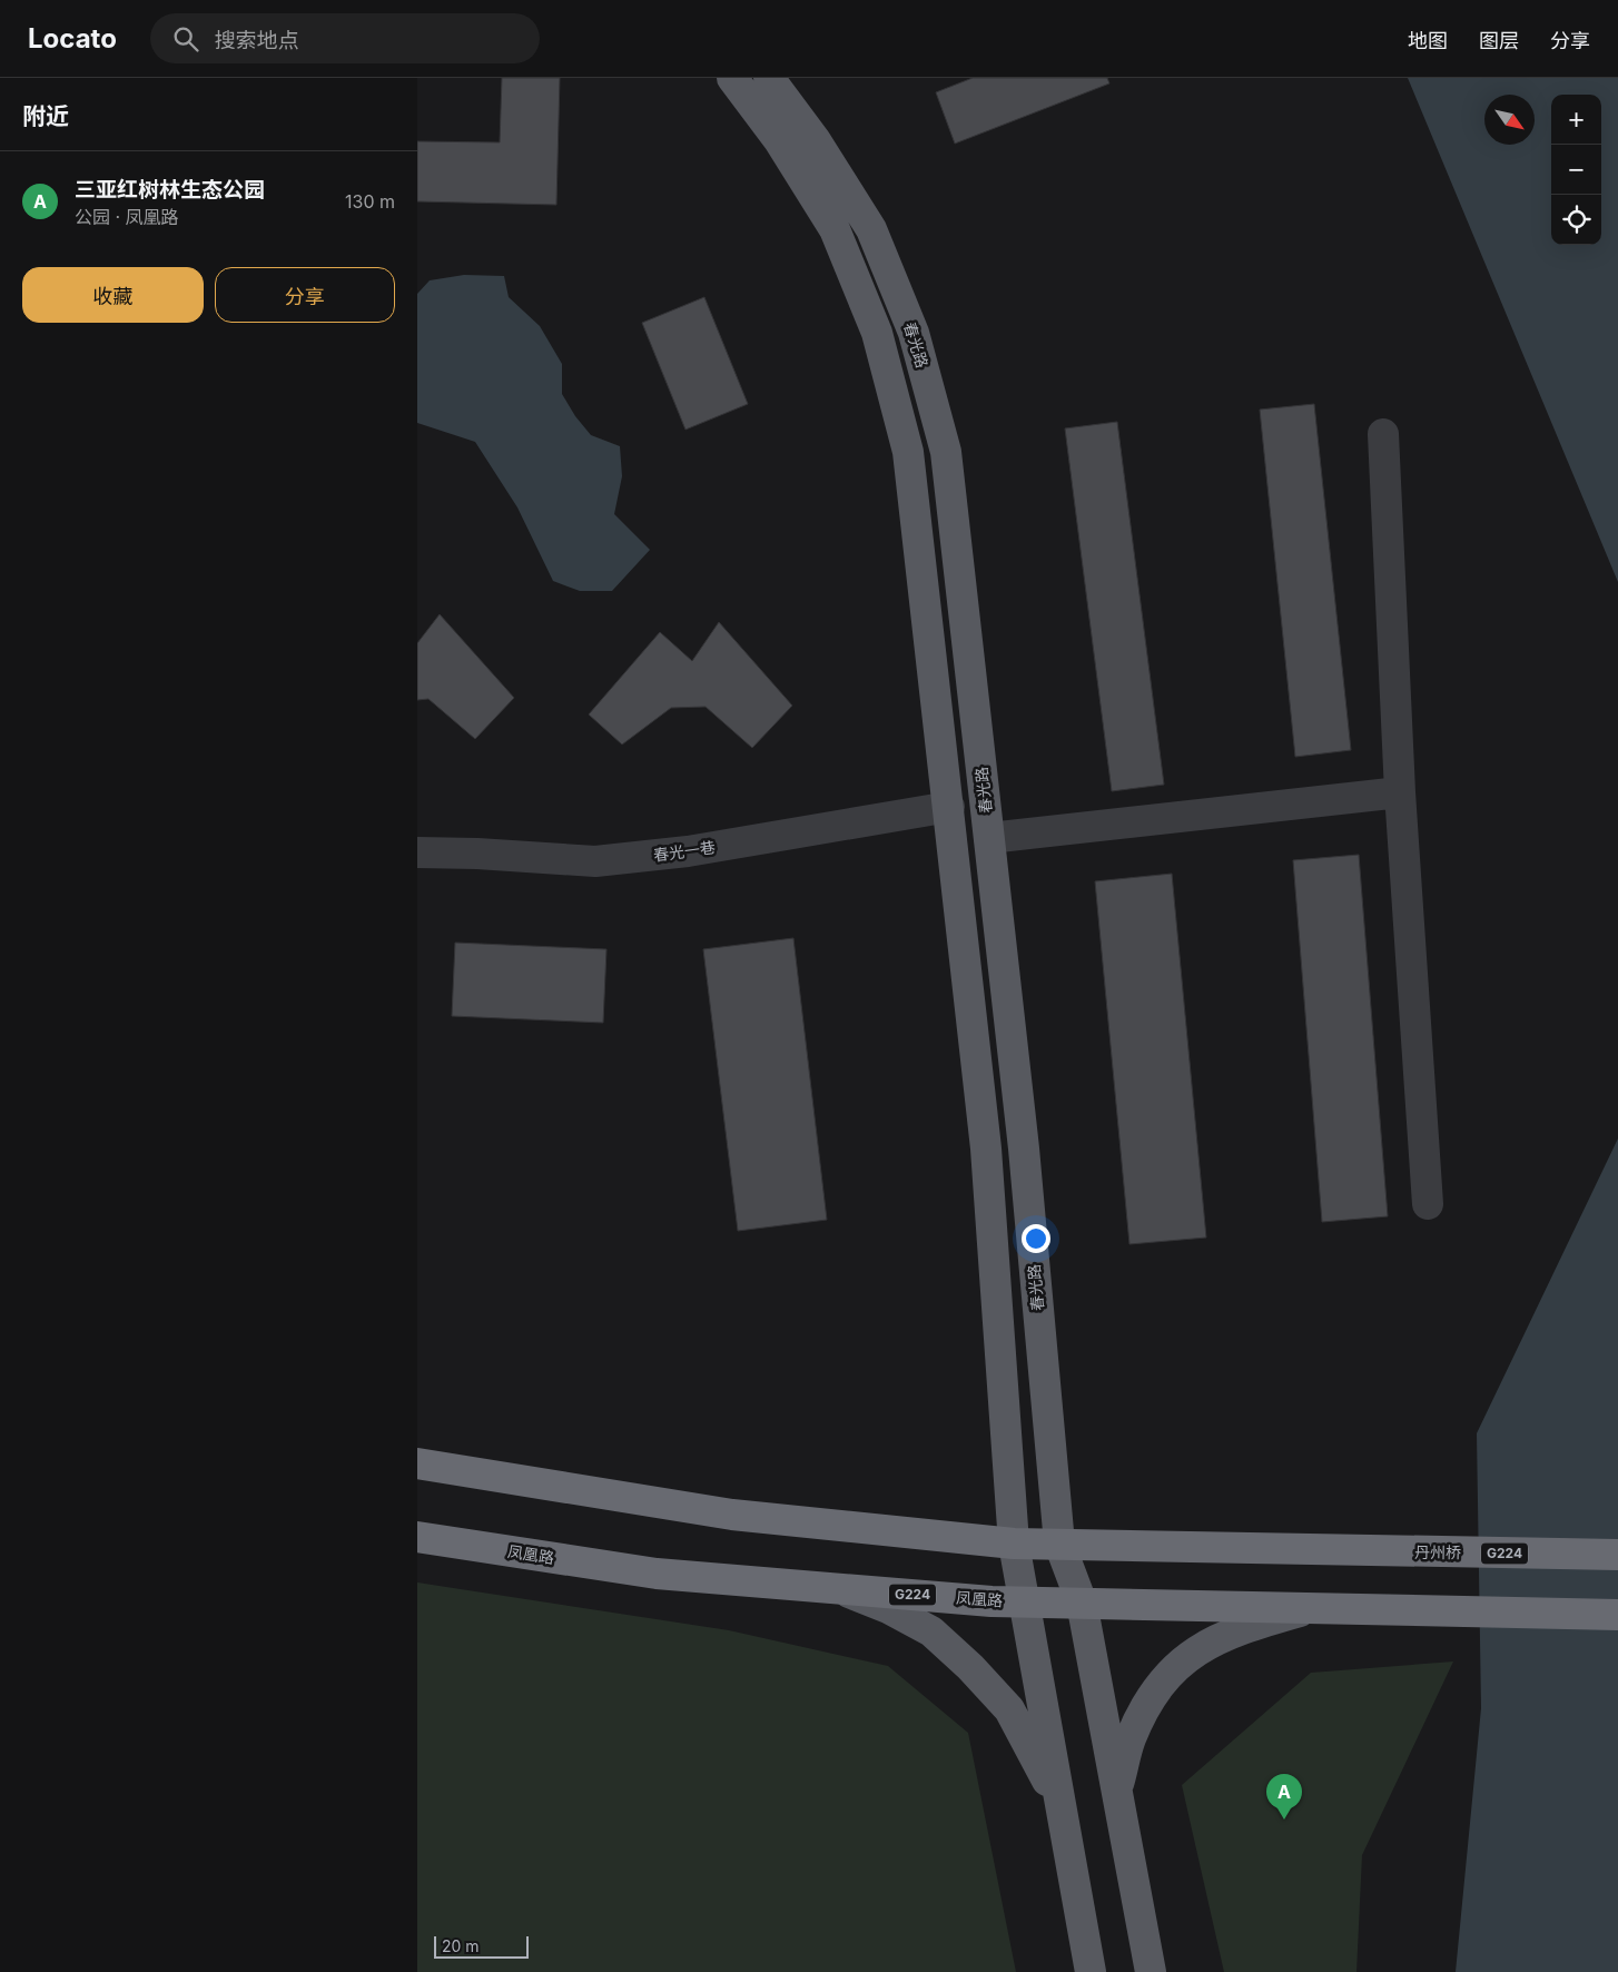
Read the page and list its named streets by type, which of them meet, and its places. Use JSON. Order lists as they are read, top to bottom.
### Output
{
  "streets": {
    "highway": ["丹州桥", "G224", "凤凰路"],
    "main road": ["春光路"],
    "street": ["春光一巷"]
  },
  "crossings": [
    ["春光路", "丹州桥"],
    ["春光路", "G224"],
    ["春光路", "凤凰路"],
    ["丹州桥", "G224"]
  ],
  "scale_bar": "20 m",
  "north": "bottom right",
  "page": {
    "header": "Locato",
    "search": "搜索地点",
    "nav": ["地图", "图层", "分享"],
    "heading": "附近",
    "map_buttons": ["+", "−"],
    "list": [
      {
        "mark": "A",
        "name": "三亚红树林生态公园",
        "note": "公园 · 凤凰路",
        "value": "130 m"
      }
    ],
    "buttons": ["收藏", "分享"],
    "pins": "A",
    "scale": "20 m"
  }
}
